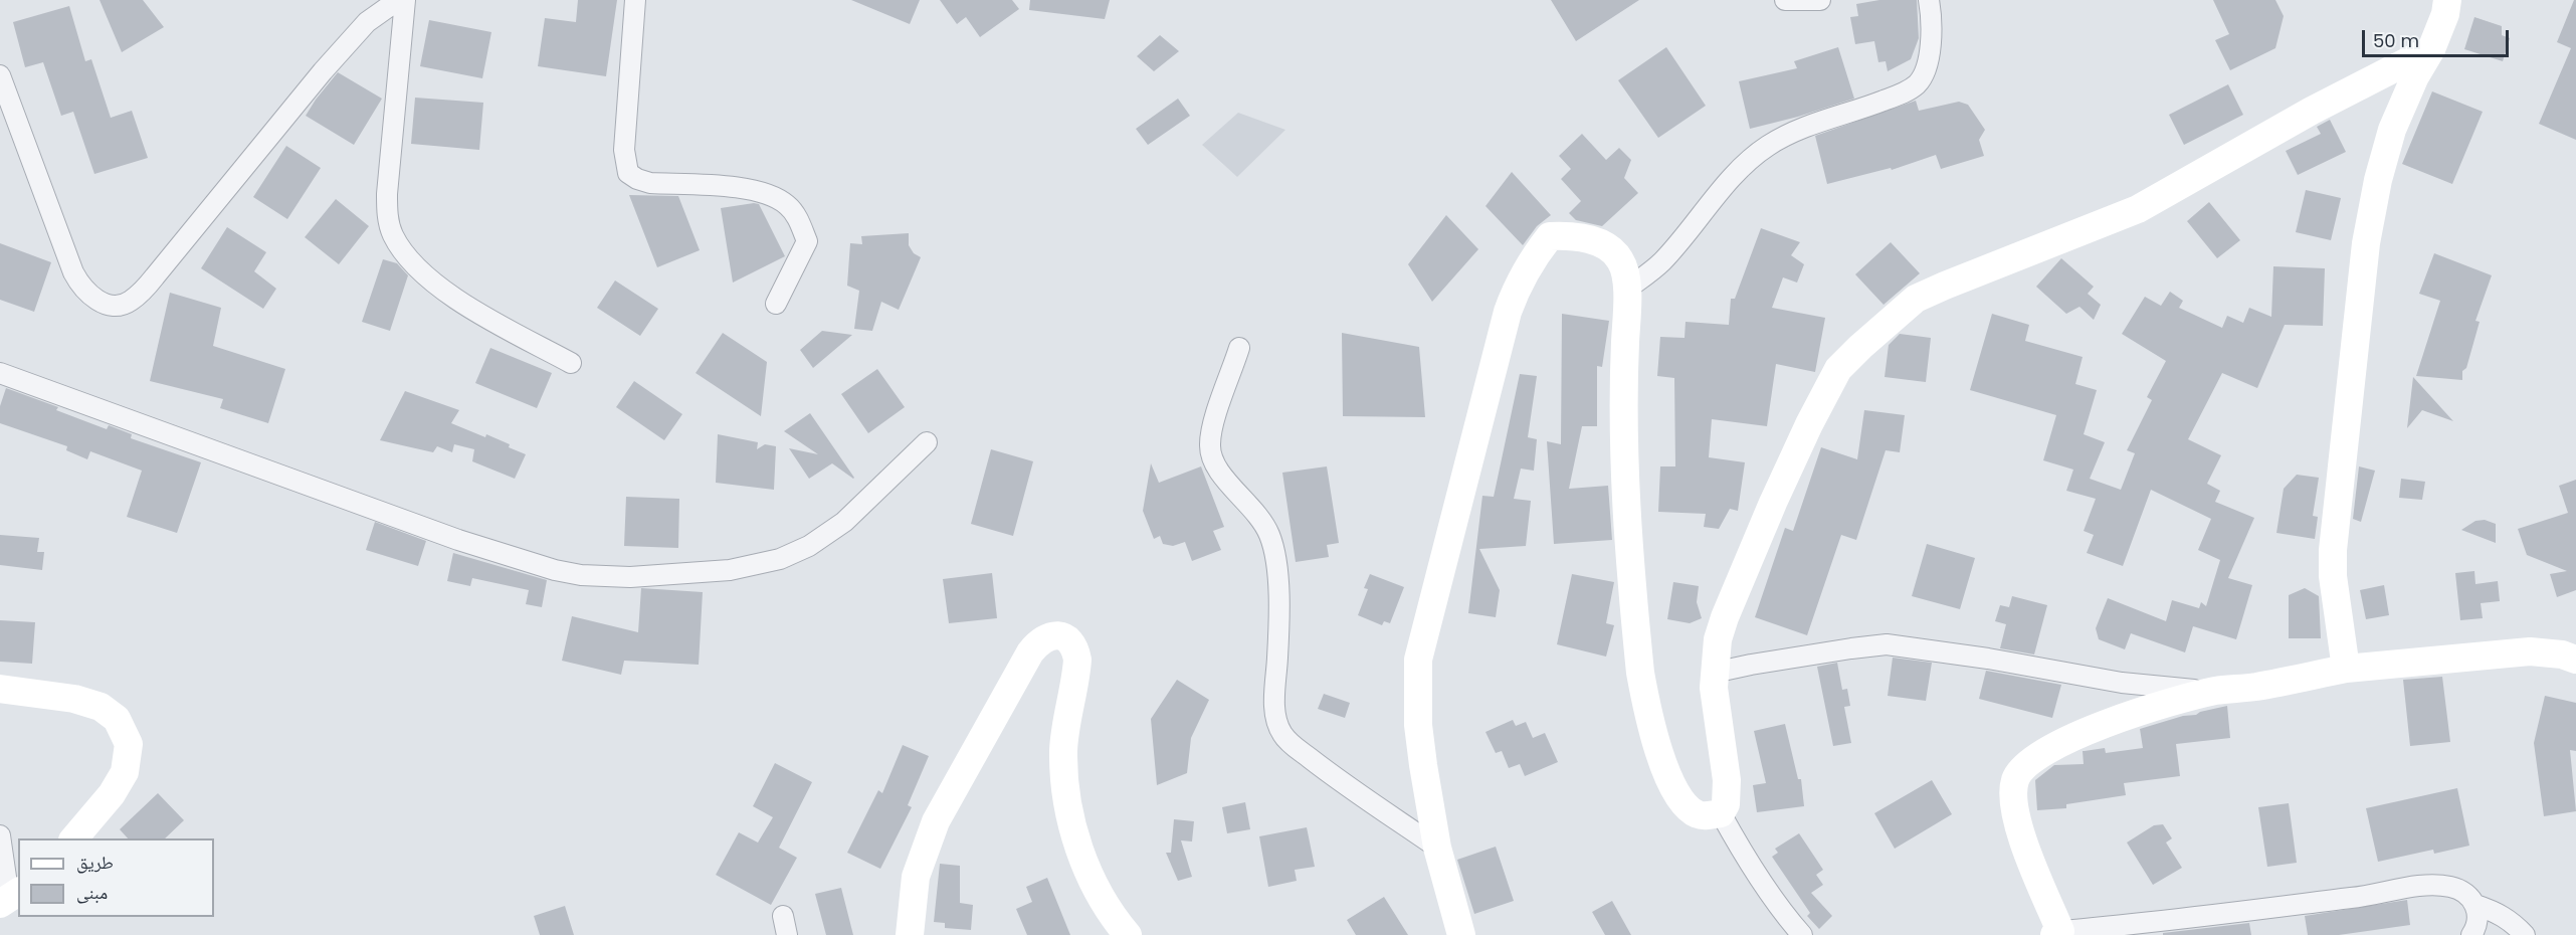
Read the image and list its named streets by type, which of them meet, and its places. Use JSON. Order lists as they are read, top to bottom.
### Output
{
  "legend": ["طريق", "مبنى"],
  "scale_bar": "50 m"
}
